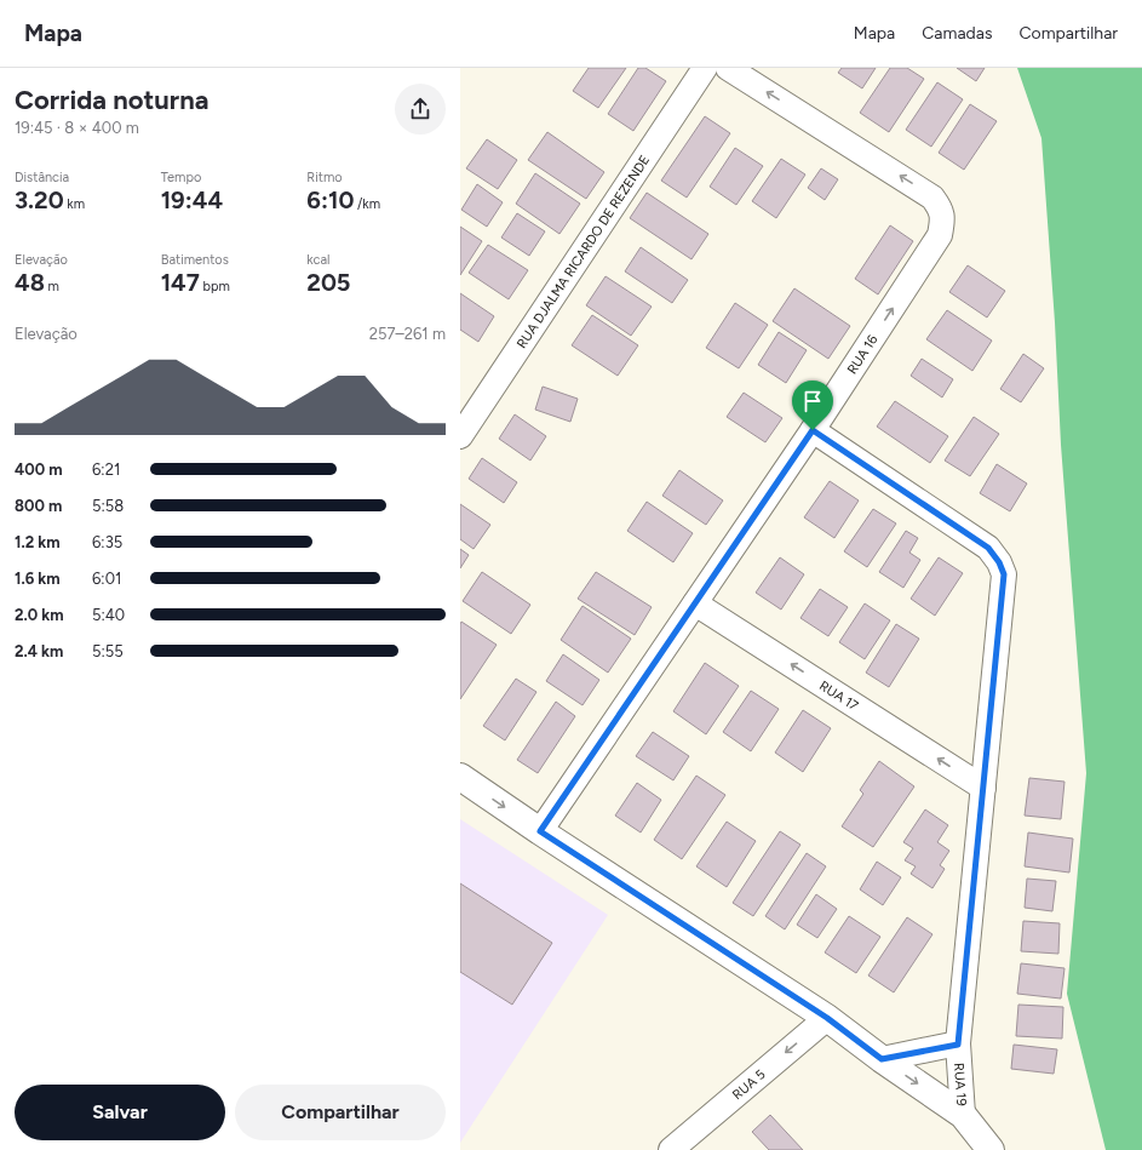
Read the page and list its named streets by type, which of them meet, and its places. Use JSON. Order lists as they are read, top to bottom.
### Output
{
  "streets": {
    "street": [
      "RUA DJALMA RICARDO DE REZENDE",
      "RUA 16",
      "RUA 17",
      "RUA 5",
      "RUA 19"
    ]
  },
  "crossings": [
    ["RUA 16", "RUA 17"],
    ["RUA 16", "RUA 19"],
    ["RUA 17", "RUA 19"]
  ],
  "one_way": ["RUA 17", "RUA 5"],
  "page": {
    "header": "Mapa",
    "nav": ["Mapa", "Camadas", "Compartilhar"],
    "heading": ["Corrida noturna", "19:45 · 8 × 400 m"],
    "stats": [
      ["Distância", "3.20 km"],
      ["Tempo", "19:44"],
      ["Ritmo", "6:10 /km"],
      ["Elevação", "48 m"],
      ["Batimentos", "147 bpm"],
      ["kcal", "205"]
    ],
    "chart": ["Elevação", "257–261 m"],
    "list": [
      {
        "name": "400 m",
        "note": "6:21"
      },
      {
        "name": "800 m",
        "note": "5:58"
      },
      {
        "name": "1.2 km",
        "note": "6:35"
      },
      {
        "name": "1.6 km",
        "note": "6:01"
      },
      {
        "name": "2.0 km",
        "note": "5:40"
      },
      {
        "name": "2.4 km",
        "note": "5:55"
      }
    ],
    "buttons": ["Salvar", "Compartilhar"]
  }
}
